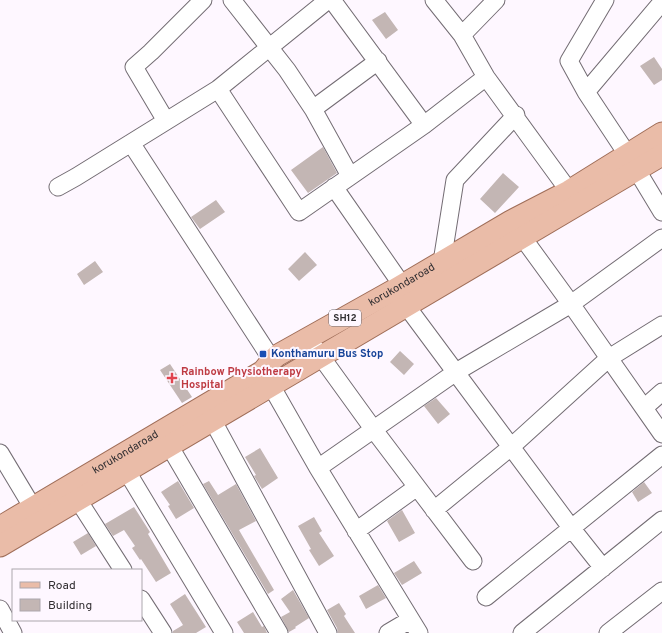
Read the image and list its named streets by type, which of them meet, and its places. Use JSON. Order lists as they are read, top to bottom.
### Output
{
  "streets": {
    "main road": ["korukondaroad", "SH12"]
  },
  "crossings": [
    ["korukondaroad", "SH12"]
  ],
  "places": {
    "transit": ["Konthamuru Bus Stop"],
    "health": ["Rainbow Physiotherapy Hospital"]
  },
  "legend": ["Road", "Building"]
}
